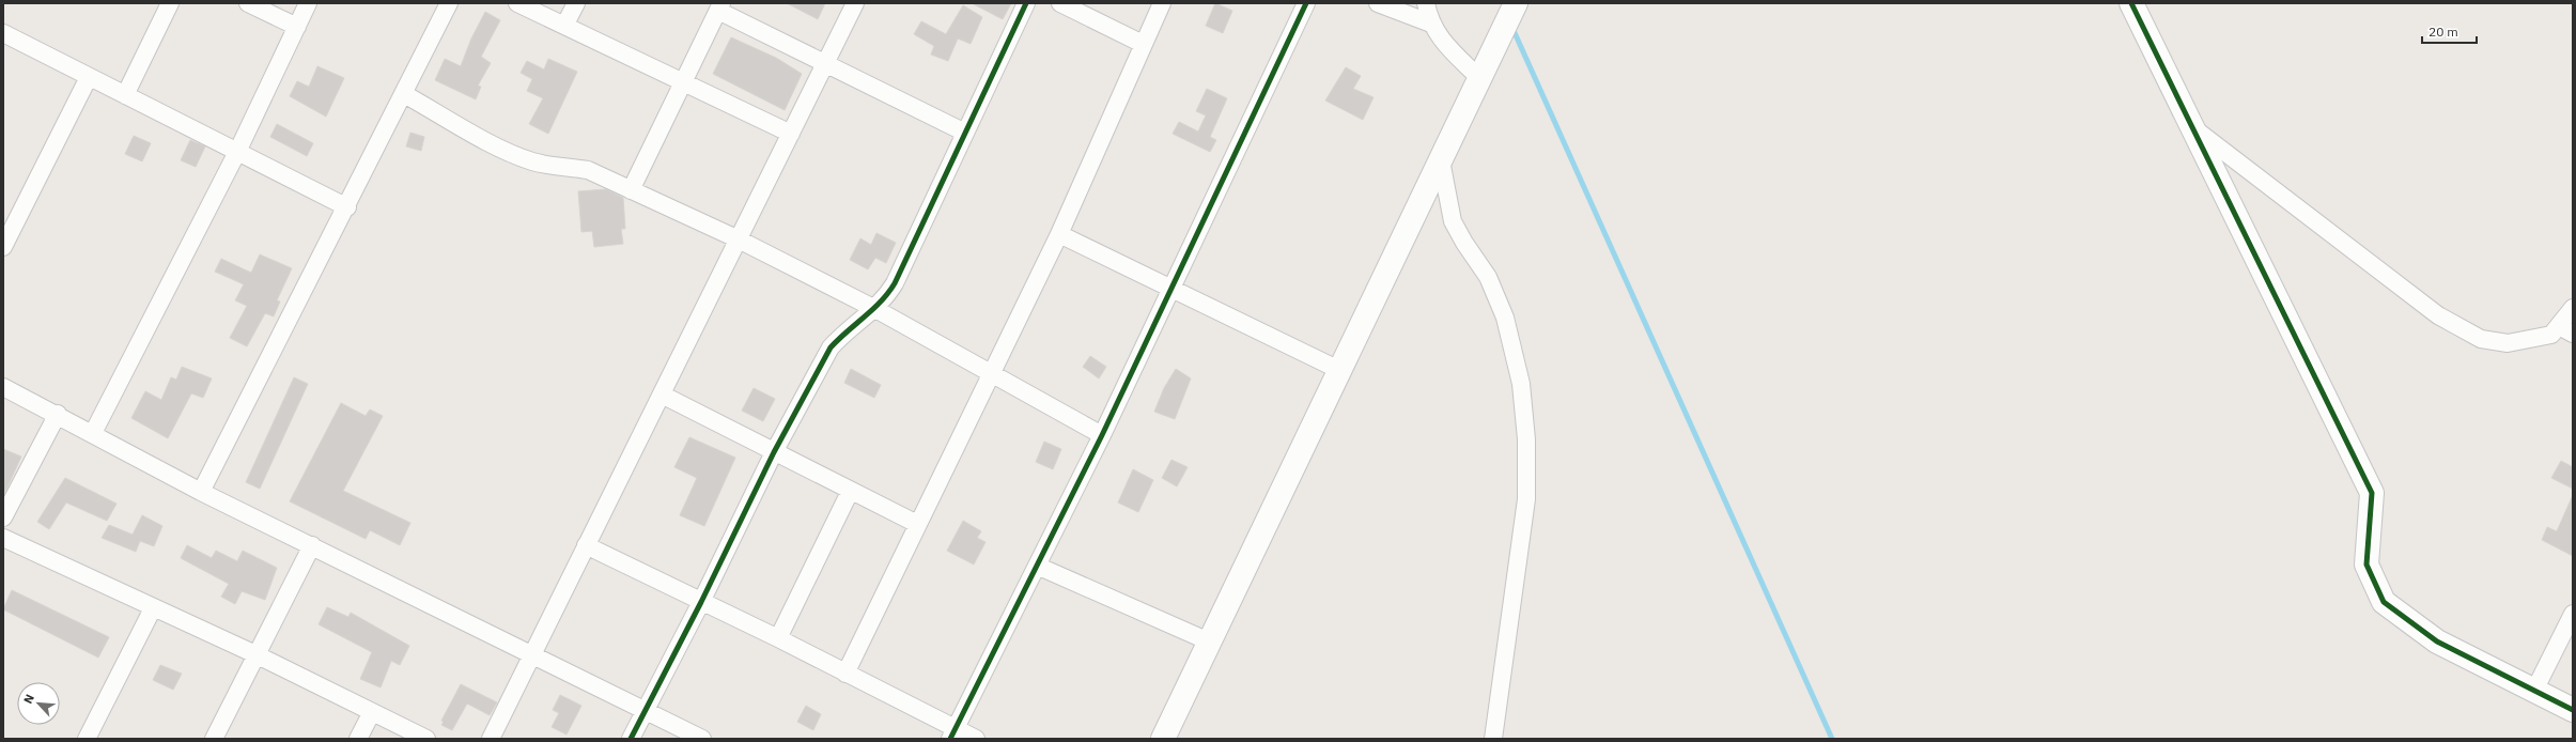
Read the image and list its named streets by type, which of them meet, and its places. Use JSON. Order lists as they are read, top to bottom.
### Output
{
  "scale_bar": "20 m",
  "north": "top left"
}
